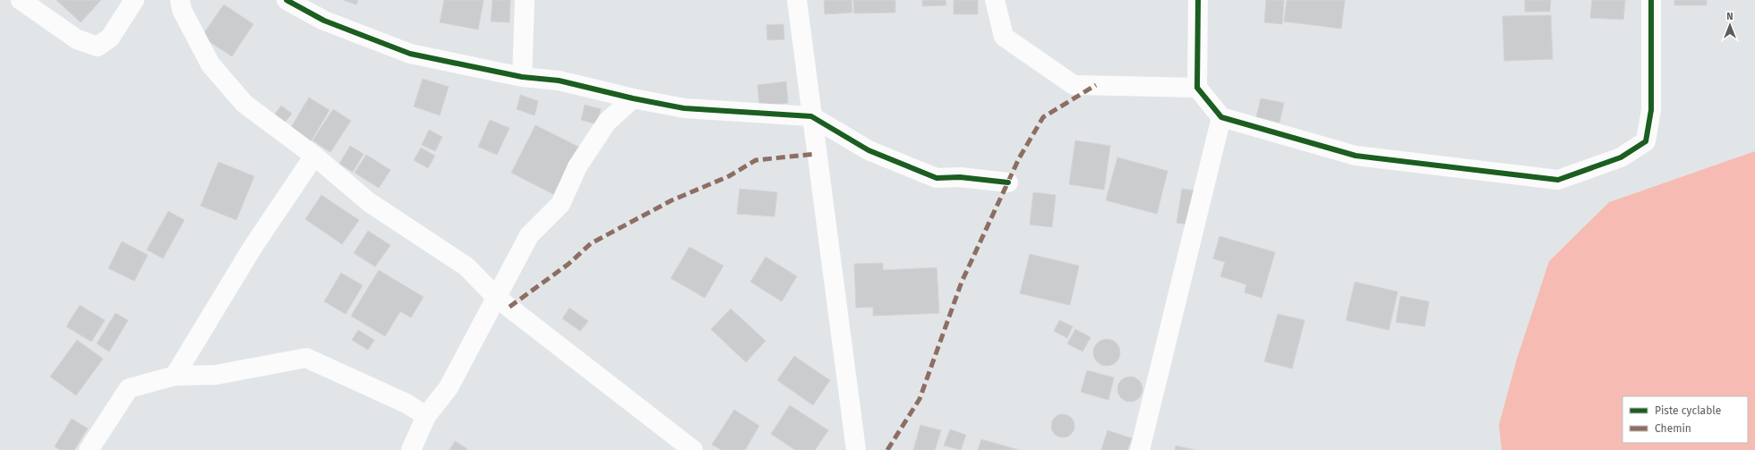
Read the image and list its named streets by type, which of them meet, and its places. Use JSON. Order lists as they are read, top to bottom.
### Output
{
  "legend": ["Piste cyclable", "Chemin"],
  "north": "top"
}
